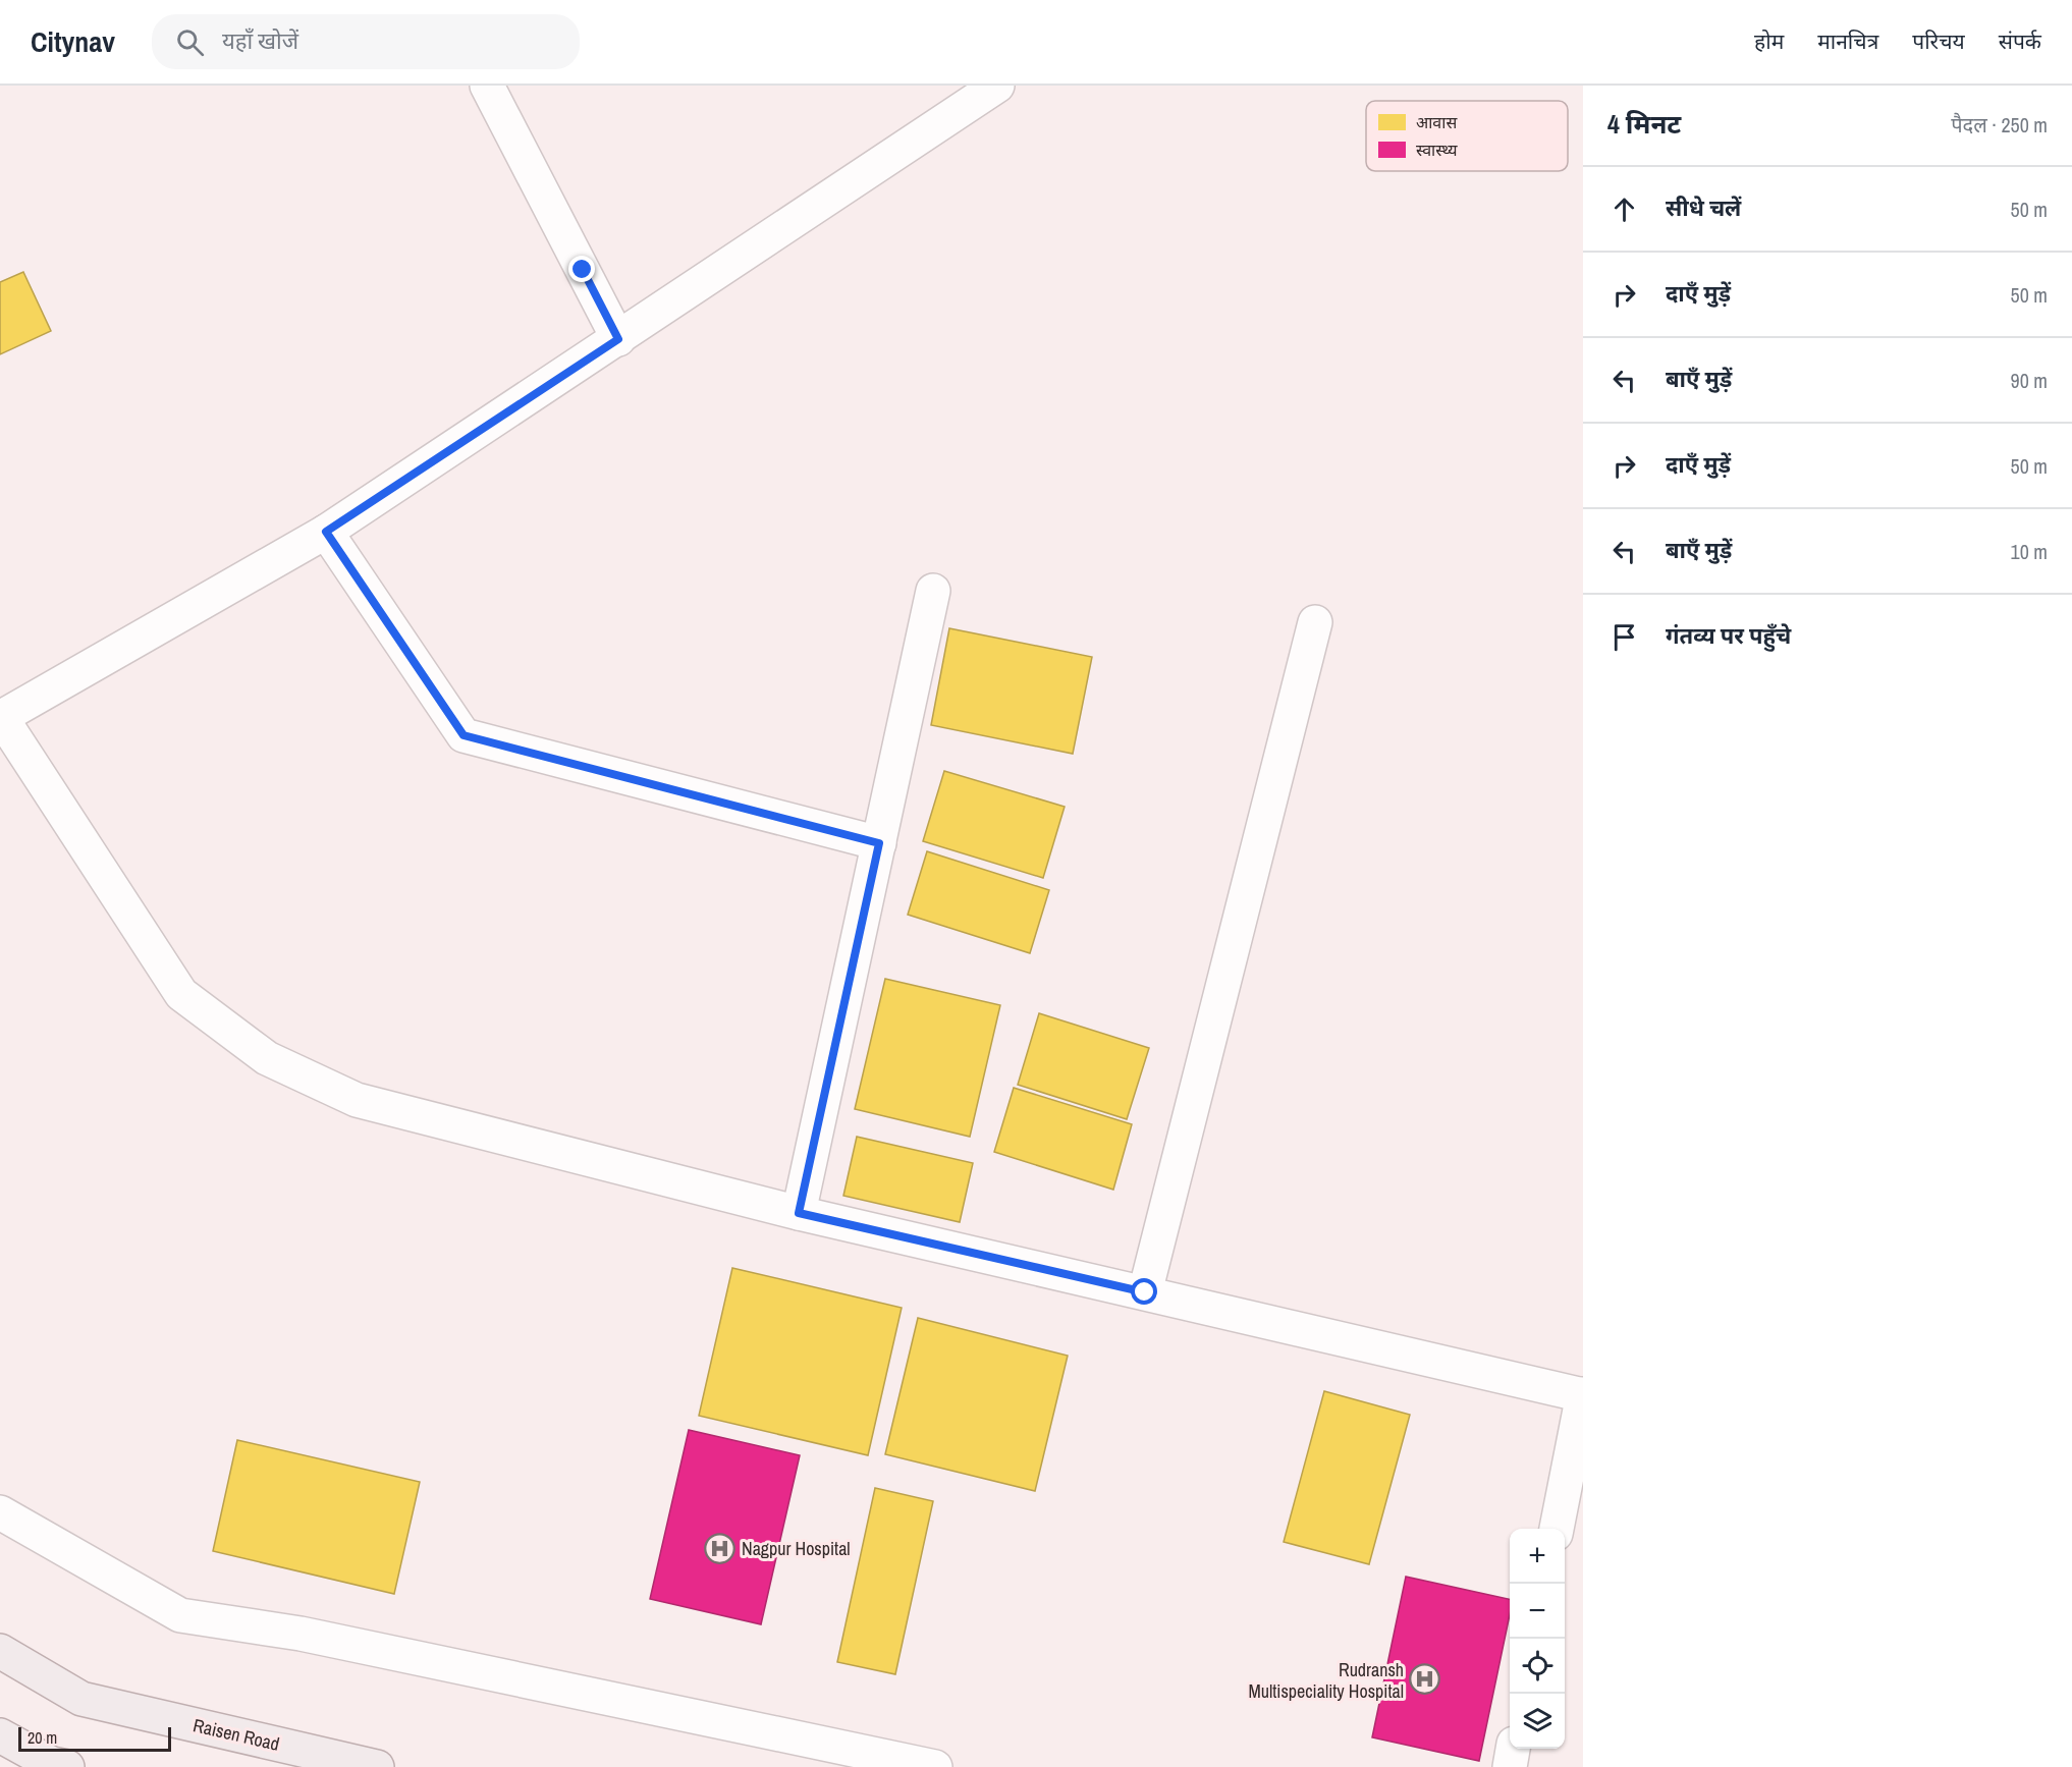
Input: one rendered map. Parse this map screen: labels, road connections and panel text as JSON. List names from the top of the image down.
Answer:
{
  "streets": {
    "main road": ["Raisen Road"]
  },
  "places": {
    "hospital": ["Nagpur Hospital", "Rudransh Multispeciality Hospital"]
  },
  "legend": ["आवास", "स्वास्थ्य"],
  "scale_bar": "20 m",
  "page": {
    "header": "Citynav",
    "search": "यहाँ खोजें",
    "nav": [
      "होम",
      "मानचित्र",
      "परिचय",
      "संपर्क"
    ],
    "heading": ["4 मिनट", "पैदल · 250 m"],
    "list": [
      ["सीधे चलें", "50 m"],
      ["दाएँ मुड़ें", "50 m"],
      ["बाएँ मुड़ें", "90 m"],
      ["दाएँ मुड़ें", "50 m"],
      ["बाएँ मुड़ें", "10 m"],
      "गंतव्य पर पहुँचे"
    ],
    "map_buttons": ["+", "−"],
    "scale": "20 m"
  }
}
